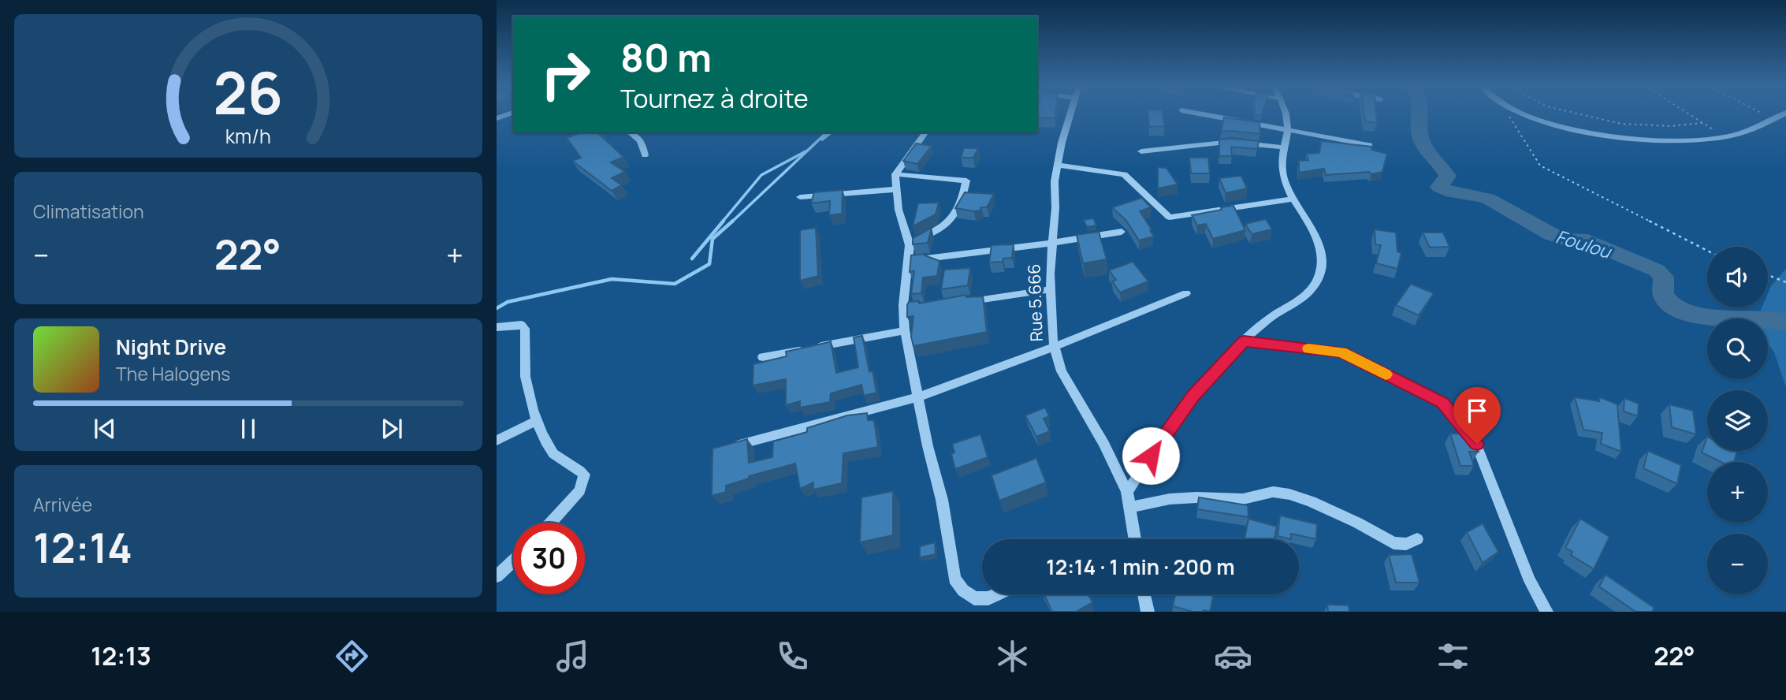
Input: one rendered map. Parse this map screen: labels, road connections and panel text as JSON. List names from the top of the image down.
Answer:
{
  "streets": {
    "street": ["Rue 5.666"]
  },
  "water": ["Foulou"],
  "page": {
    "turn": ["80 m", "Tournez à droite"],
    "tile": [
      "Climatisation",
      ["Arrivée", "12:14"]
    ],
    "heat": ["−", "22°", "+"],
    "map_buttons": ["+", "−"],
    "song": ["Night Drive", "The Halogens"],
    "limit": "30",
    "trip": "12:14 · 1 min · 200 m",
    "tabs": ["12:13", "22°"],
    "gauge": ["26", "km/h"]
  }
}
